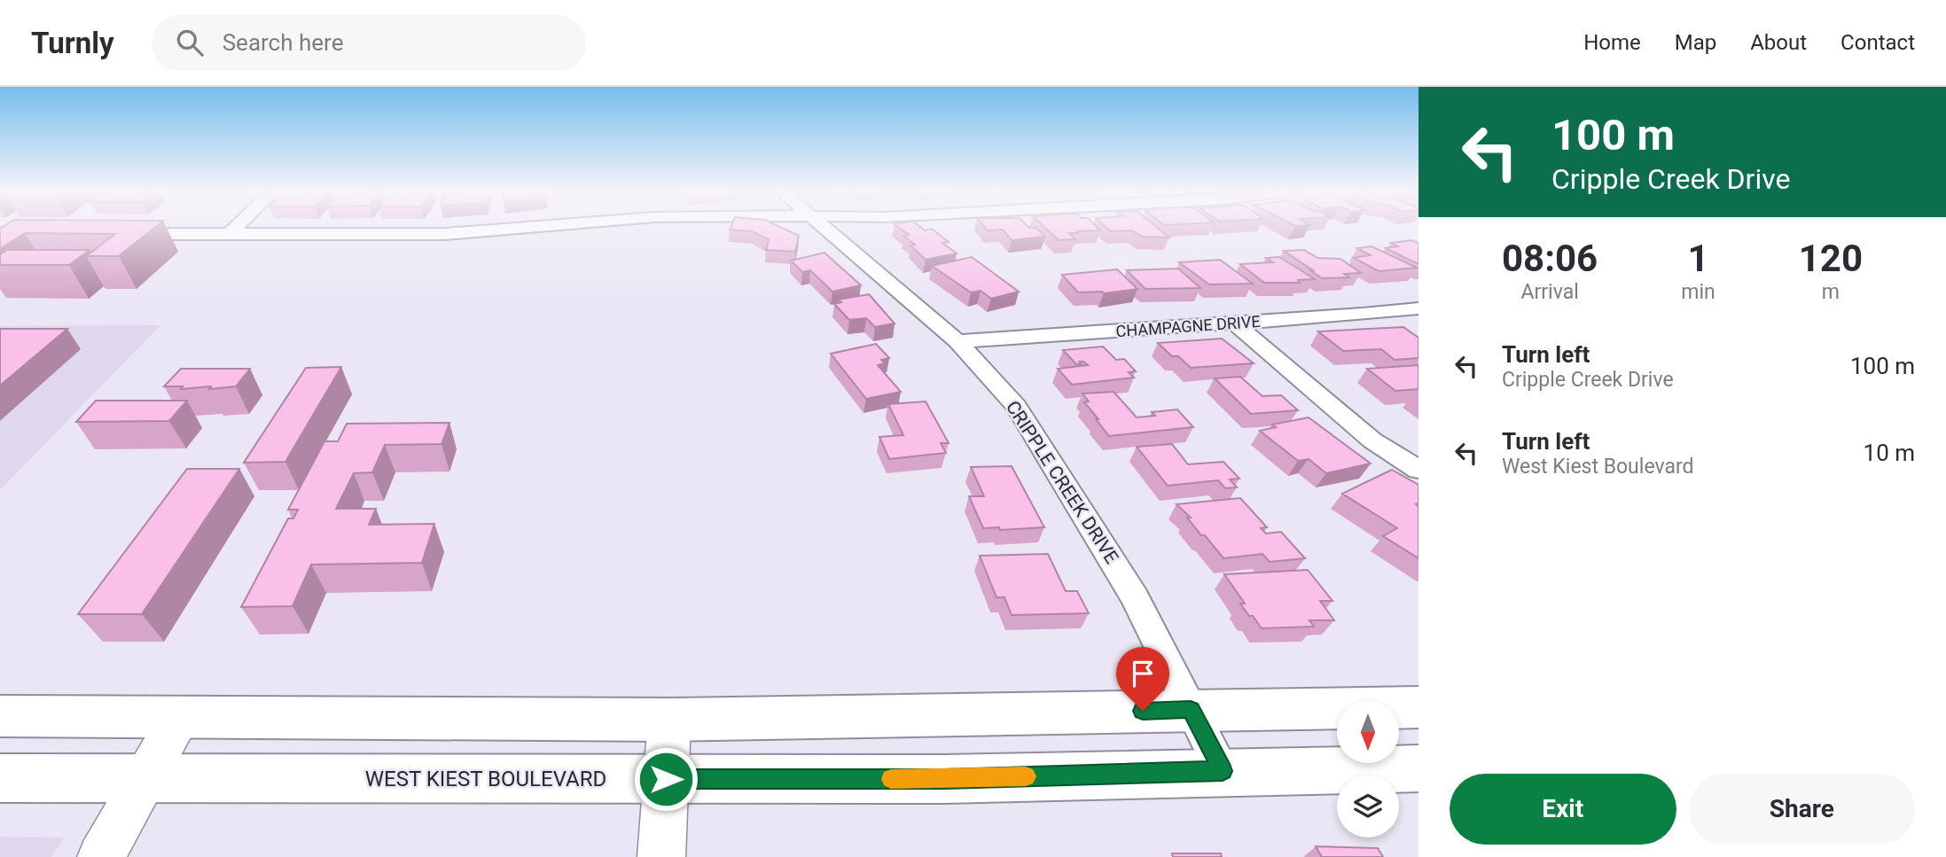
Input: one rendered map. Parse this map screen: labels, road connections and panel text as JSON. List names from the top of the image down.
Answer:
{
  "streets": {
    "main road": ["WEST KIEST BOULEVARD"],
    "street": ["CHAMPAGNE DRIVE", "CRIPPLE CREEK DRIVE"]
  },
  "crossings": [
    ["CHAMPAGNE DRIVE", "CRIPPLE CREEK DRIVE"],
    ["CRIPPLE CREEK DRIVE", "WEST KIEST BOULEVARD"]
  ],
  "north": "bottom",
  "page": {
    "header": "Turnly",
    "search": "Search here",
    "nav": [
      "Home",
      "Map",
      "About",
      "Contact"
    ],
    "turn": ["100 m", "Cripple Creek Drive"],
    "eta": [
      "08:06",
      "Arrival",
      "1",
      "min",
      "120",
      "m"
    ],
    "list": [
      {
        "name": "Turn left",
        "note": "Cripple Creek Drive",
        "value": "100 m"
      },
      {
        "name": "Turn left",
        "note": "West Kiest Boulevard",
        "value": "10 m"
      }
    ],
    "buttons": ["Exit", "Share"]
  }
}
